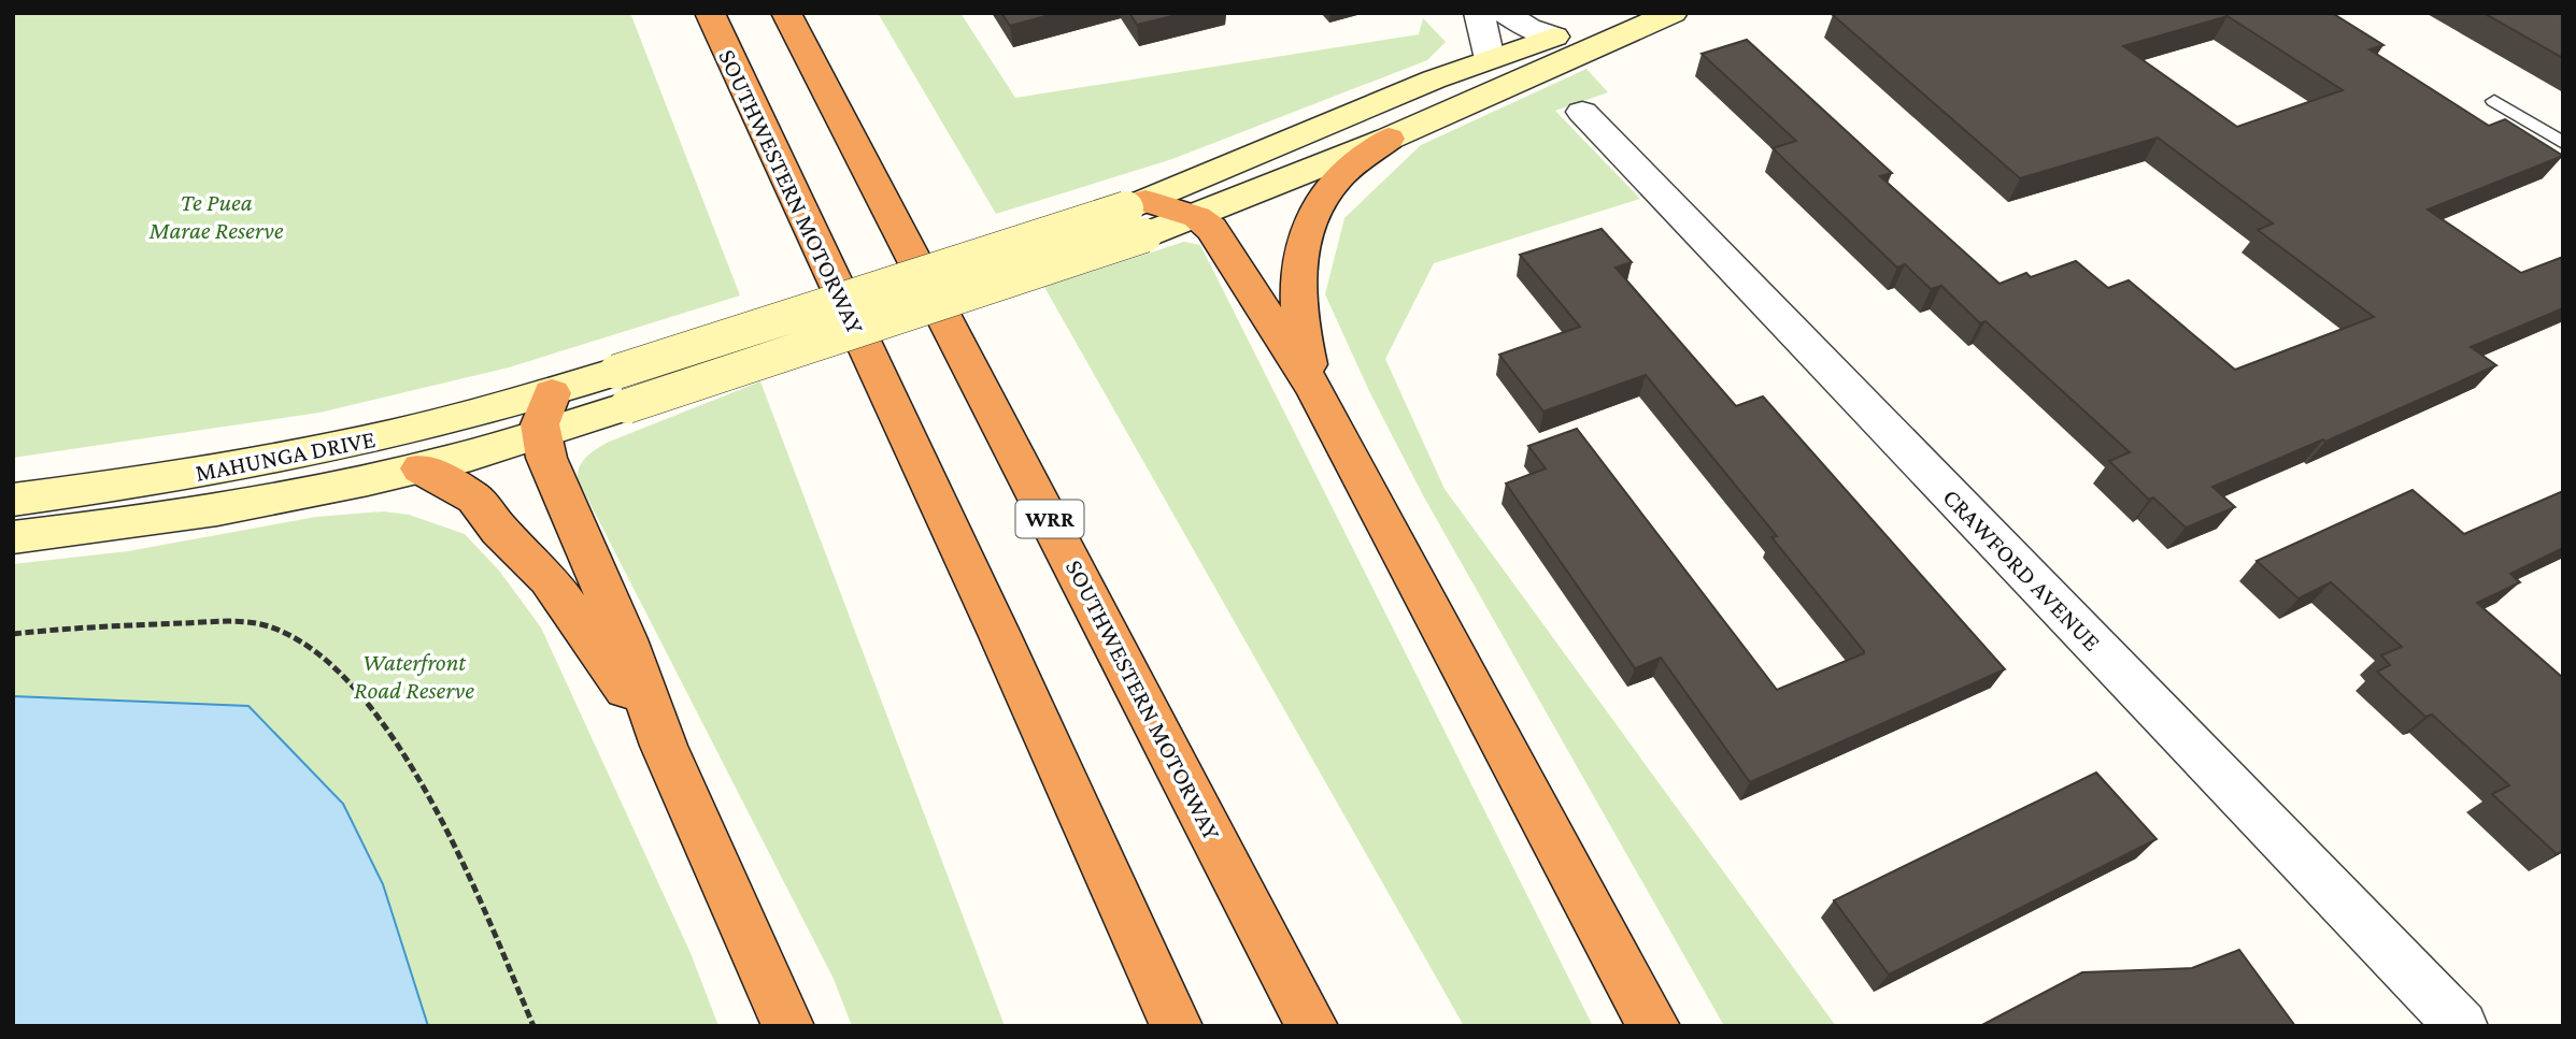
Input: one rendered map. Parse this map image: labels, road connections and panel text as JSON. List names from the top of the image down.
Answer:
{
  "streets": {
    "highway": ["SOUTHWESTERN MOTORWAY", "WRR"],
    "main road": ["MAHUNGA DRIVE"],
    "street": ["CRAWFORD AVENUE"]
  },
  "parks": ["Te Puea Marae Reserve", "Waterfront Road Reserve"]
}
